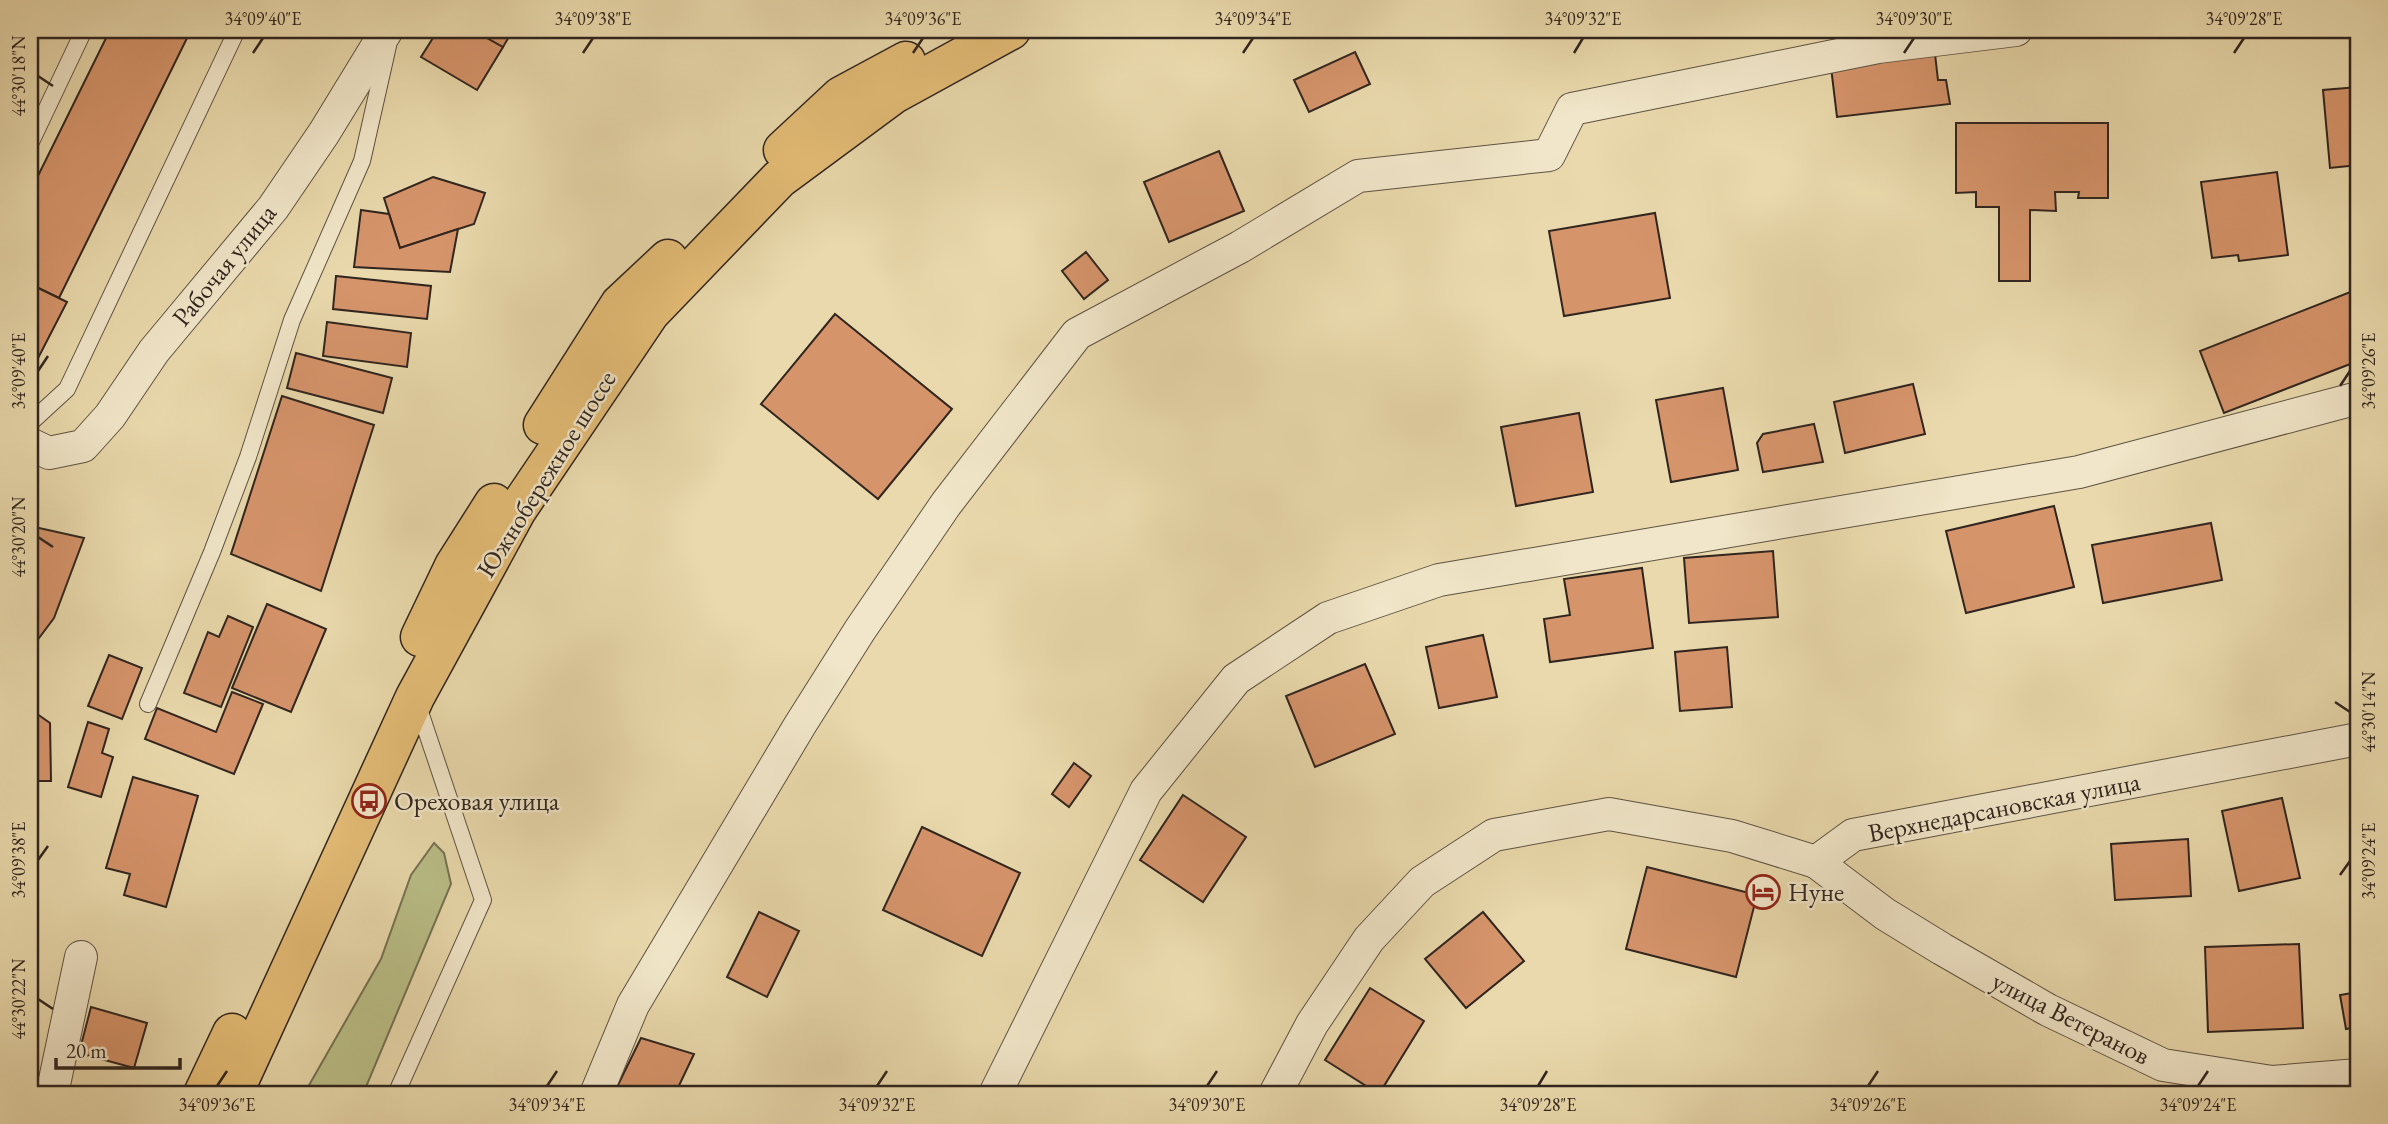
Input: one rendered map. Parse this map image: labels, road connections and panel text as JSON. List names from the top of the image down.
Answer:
{
  "streets": {
    "highway": ["Южнобережное шоссе"],
    "street": ["Рабочая улица", "Верхнедарсановская улица", "улица Ветеранов"]
  },
  "crossings": [
    ["Верхнедарсановская улица", "улица Ветеранов"]
  ],
  "places": {
    "bus stop": ["Ореховая улица"],
    "hotel": ["Нуне"]
  },
  "scale_bar": "20 m",
  "coordinates": [
    "34°09'40\"E",
    "34°09'38\"E",
    "34°09'36\"E",
    "34°09'34\"E",
    "34°09'32\"E",
    "34°09'30\"E",
    "34°09'28\"E",
    "44°30'18\"N",
    "34°09'26\"E",
    "44°30'20\"N",
    "44°30'14\"N",
    "34°09'24\"E",
    "44°30'22\"N"
  ]
}
